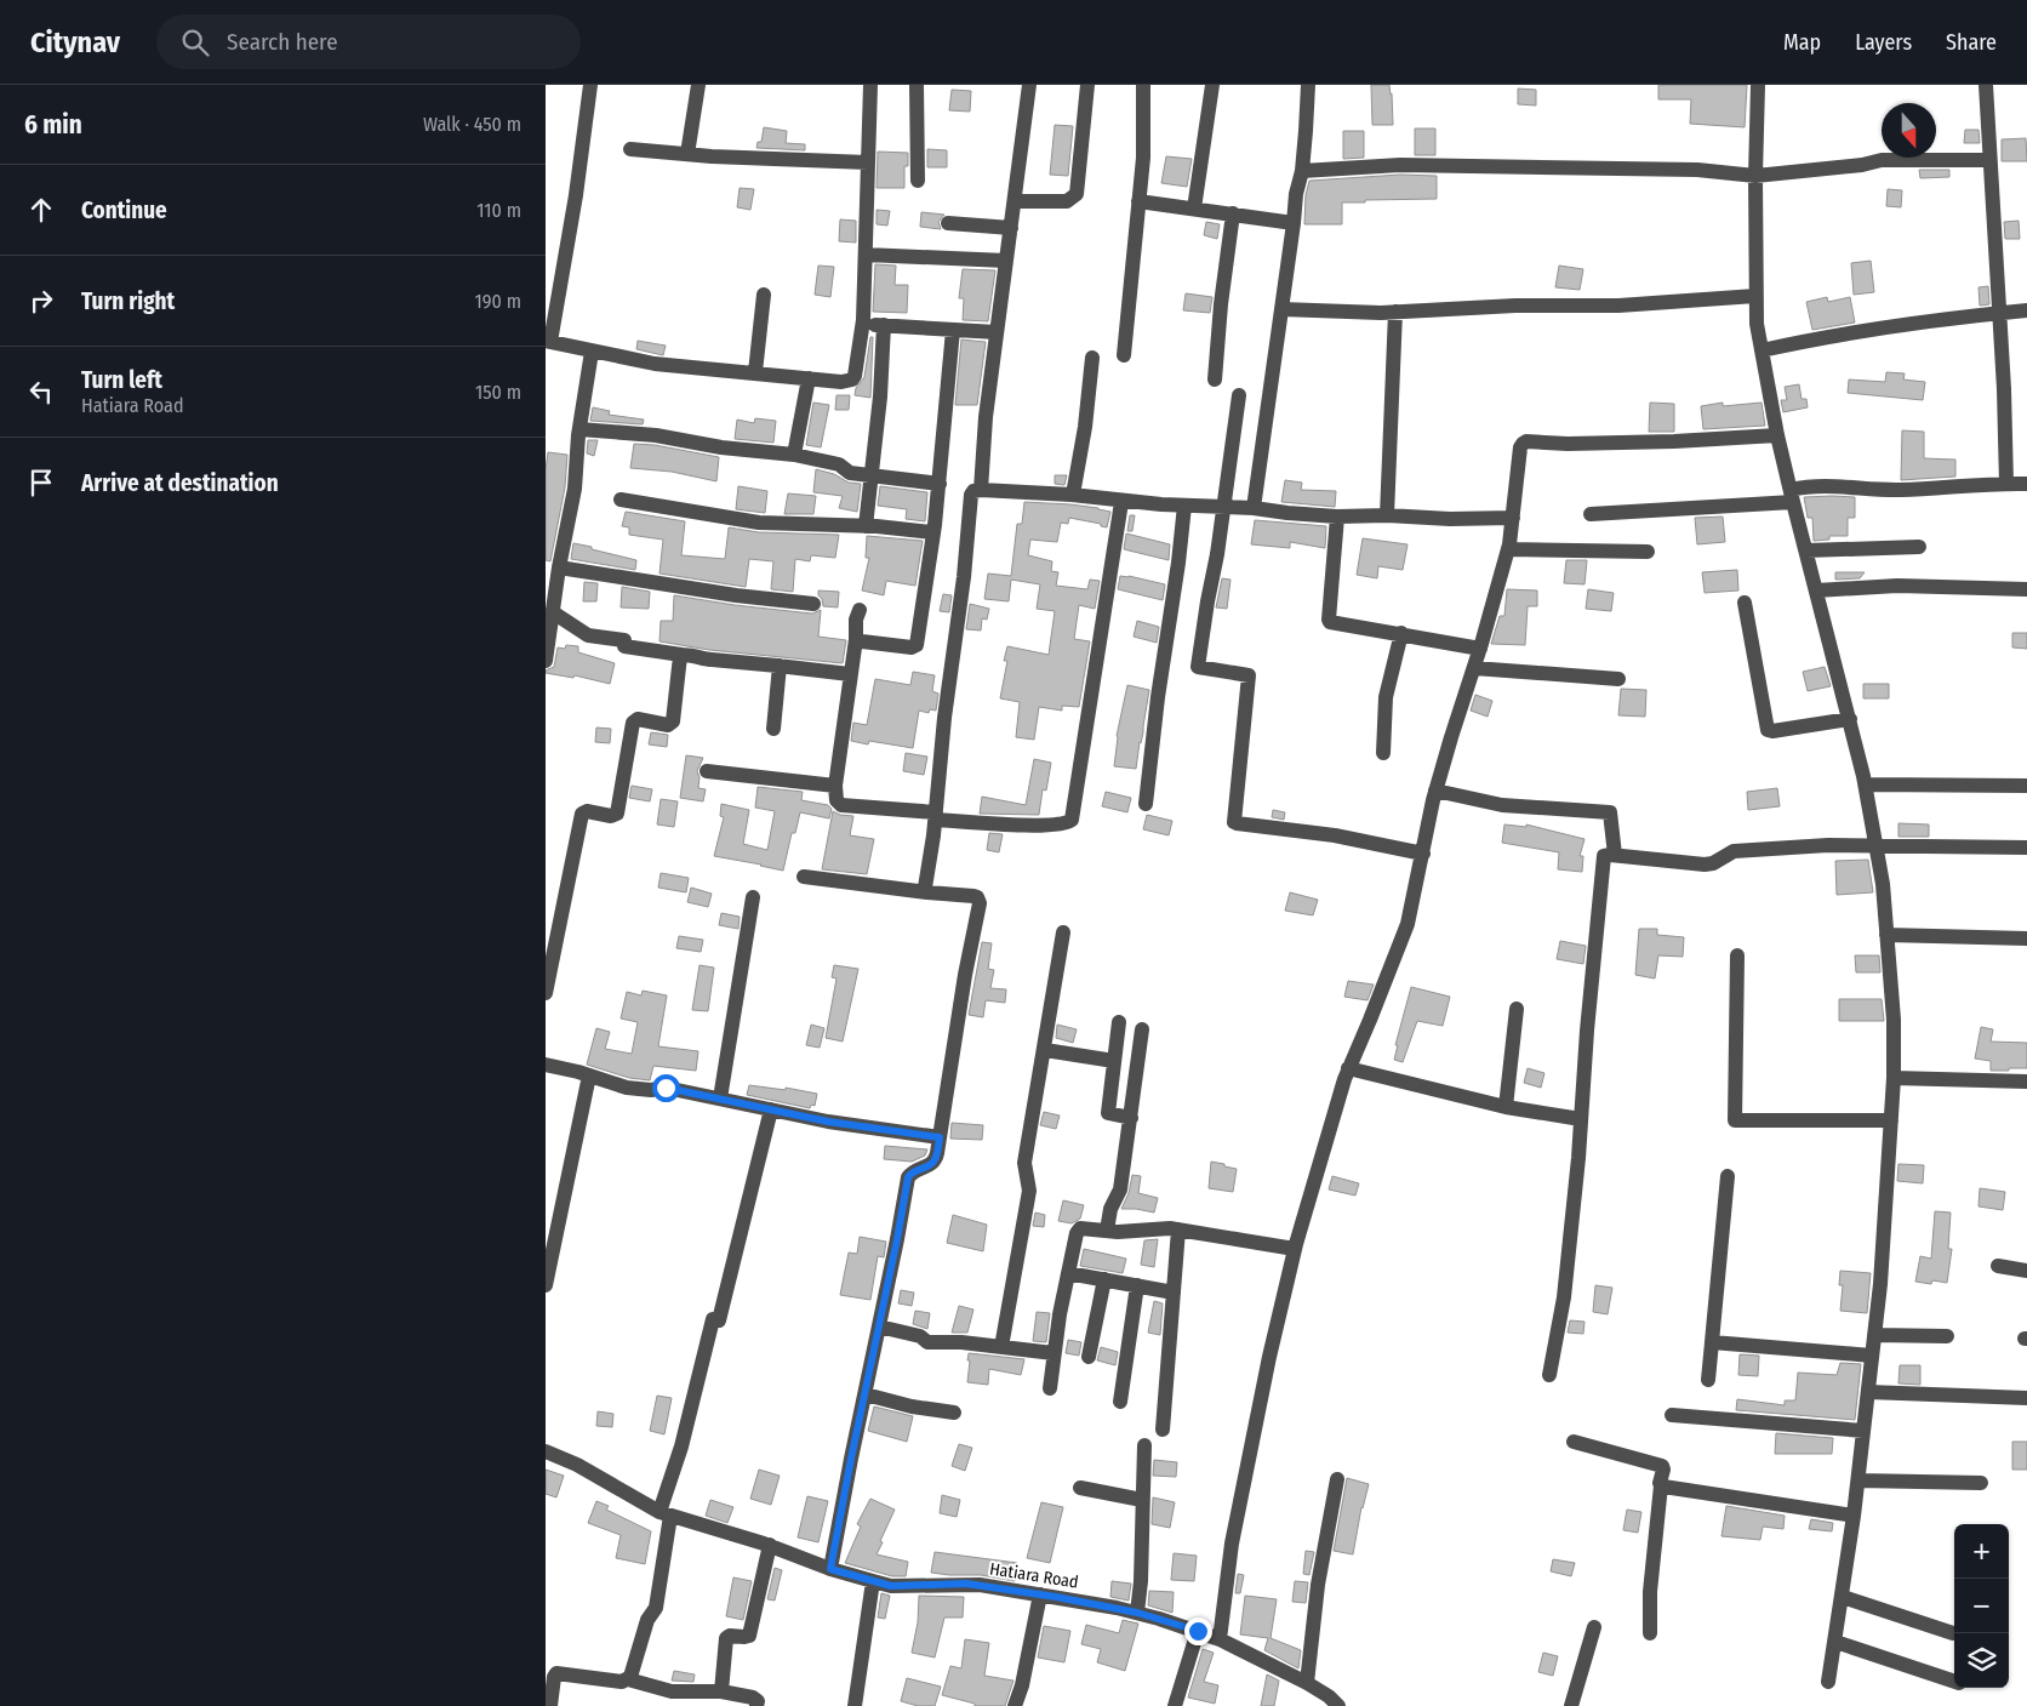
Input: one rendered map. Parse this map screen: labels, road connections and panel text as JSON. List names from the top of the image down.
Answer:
{
  "streets": {
    "street": ["Hatiara Road"]
  },
  "north": "bottom",
  "page": {
    "header": "Citynav",
    "search": "Search here",
    "nav": ["Map", "Layers", "Share"],
    "heading": ["6 min", "Walk · 450 m"],
    "list": [
      ["Continue", "110 m"],
      ["Turn right", "190 m"],
      ["Turn left", "Hatiara Road", "150 m"],
      "Arrive at destination"
    ],
    "map_buttons": ["+", "−"]
  }
}
